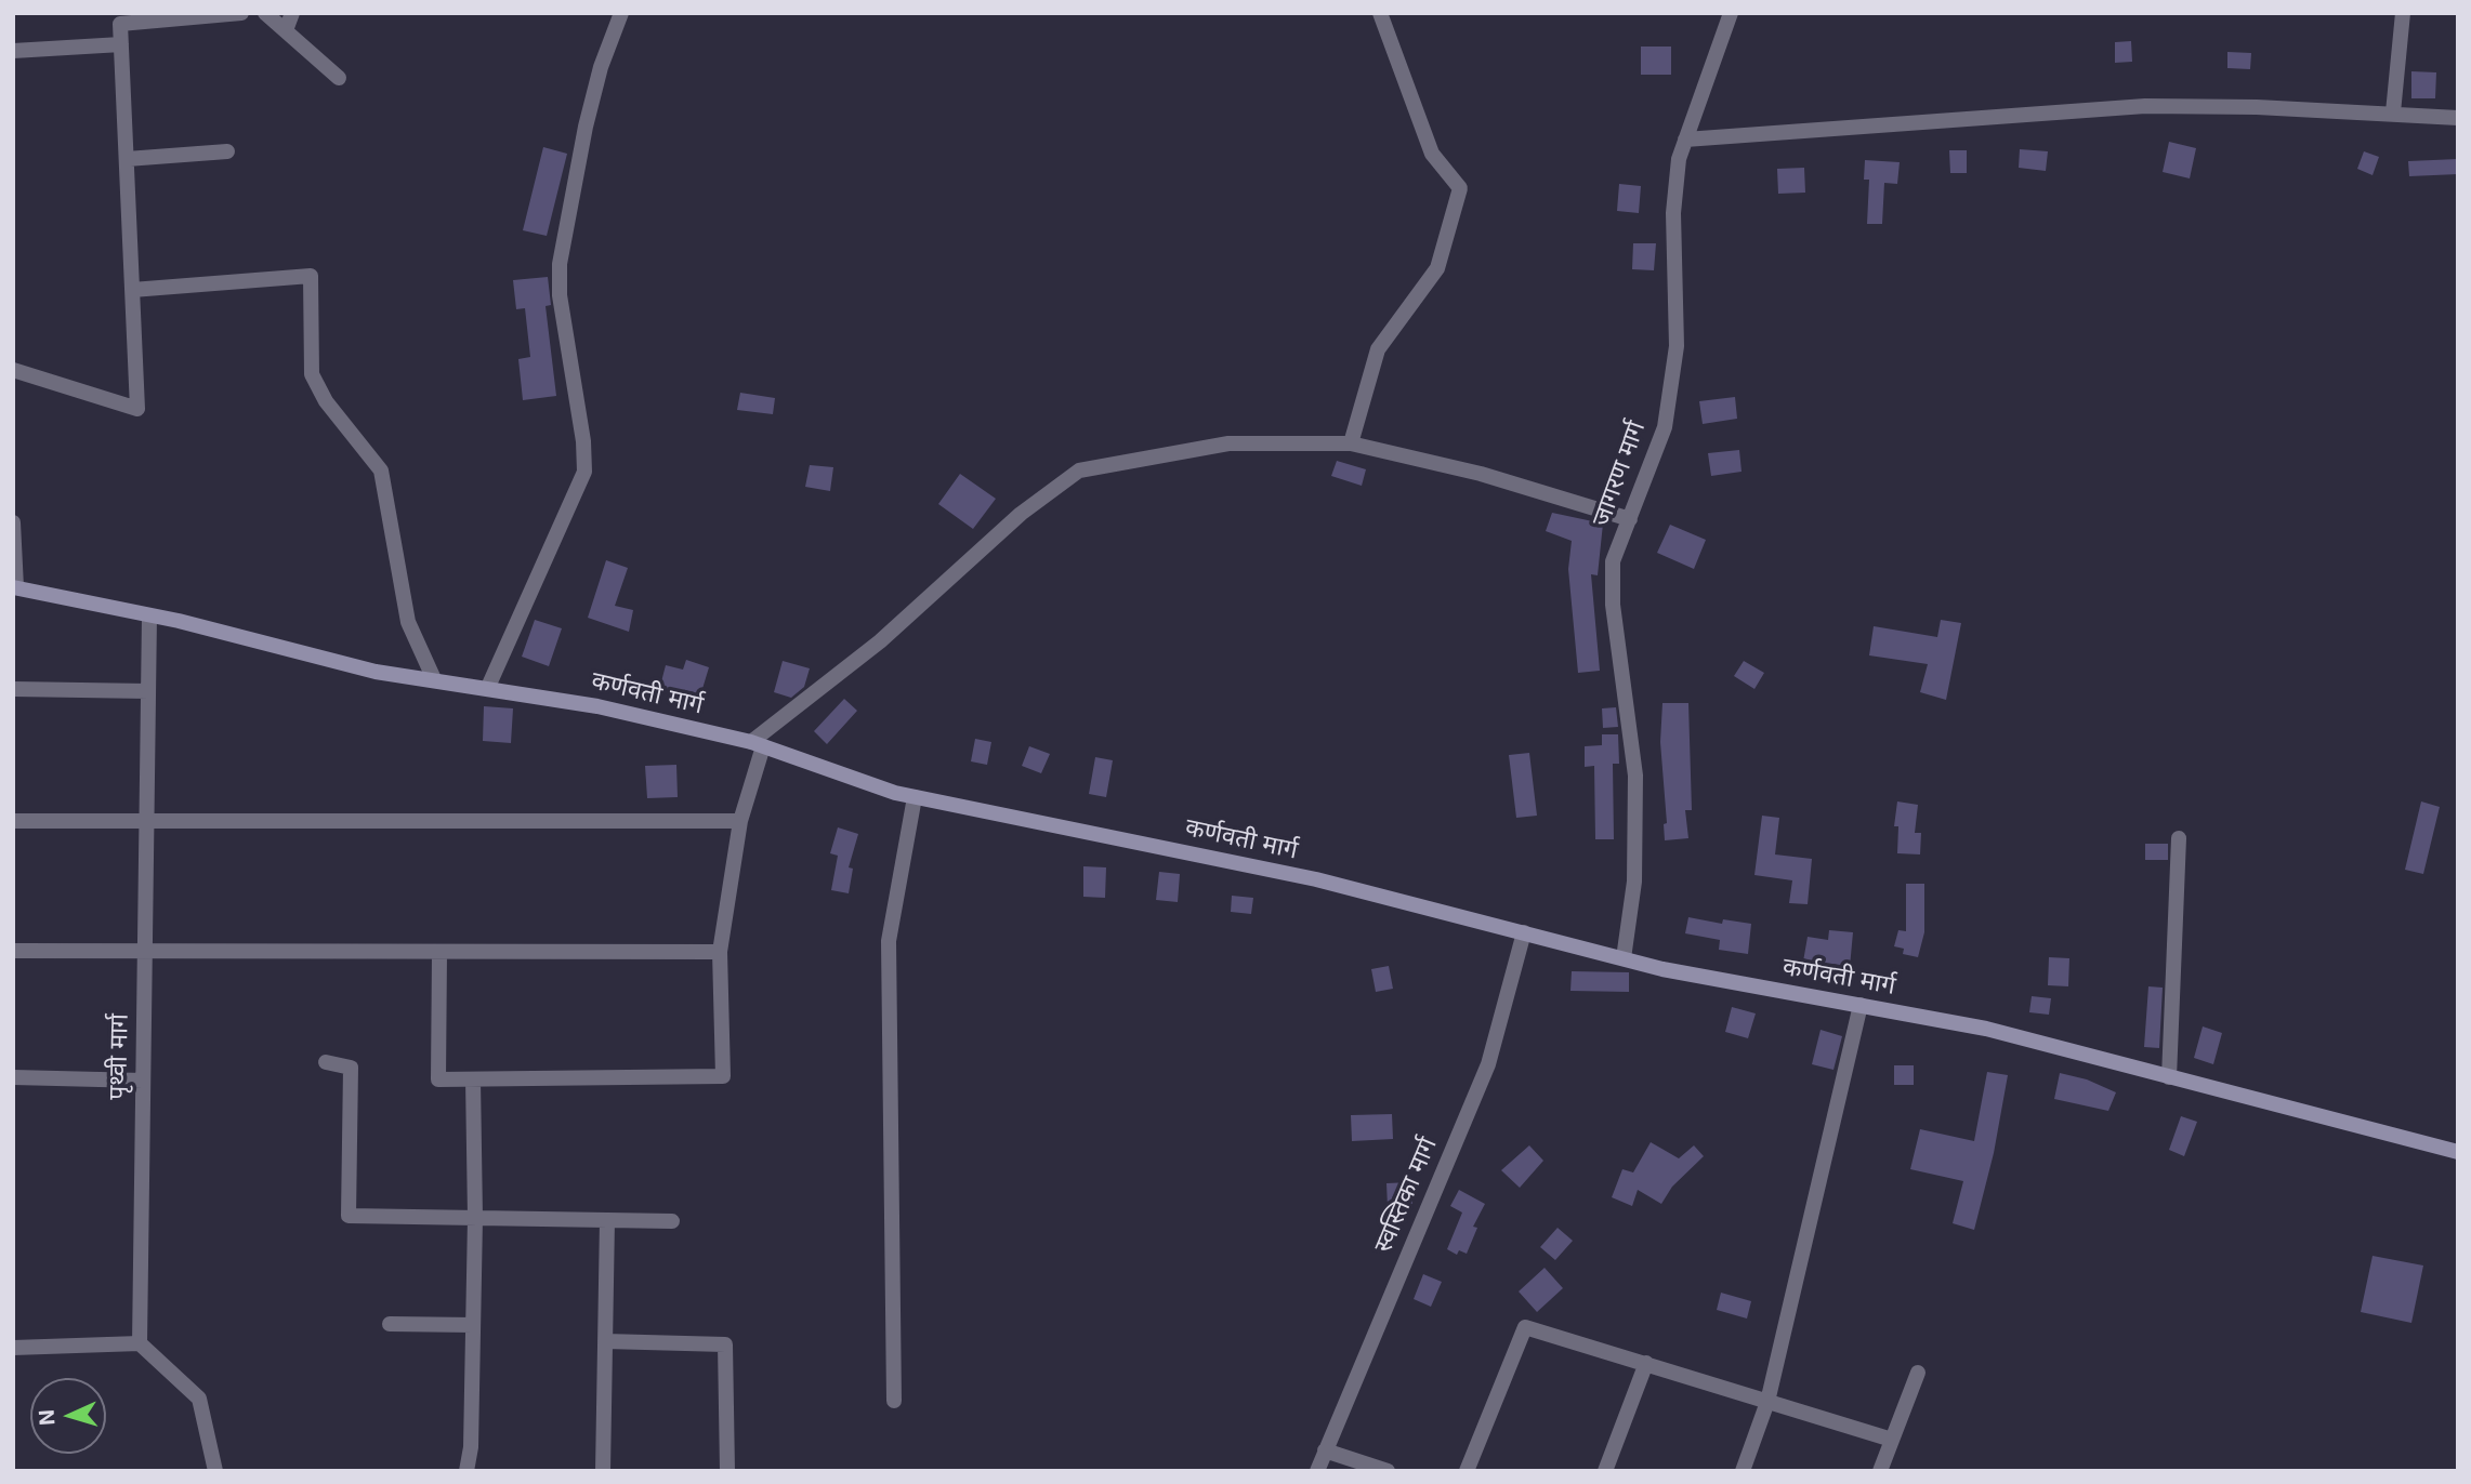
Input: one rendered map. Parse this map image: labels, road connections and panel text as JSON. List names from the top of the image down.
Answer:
{
  "streets": {
    "main road": ["कर्णवती मार्ग"],
    "street": ["जागरण मार्ग", "पृथ्वी मार्ग", "स्वस्तिका मार्ग"]
  },
  "crossings": [
    ["जागरण मार्ग", "कर्णवती मार्ग"],
    ["कर्णवती मार्ग", "पृथ्वी मार्ग"],
    ["कर्णवती मार्ग", "स्वस्तिका मार्ग"]
  ],
  "north": "left"
}
